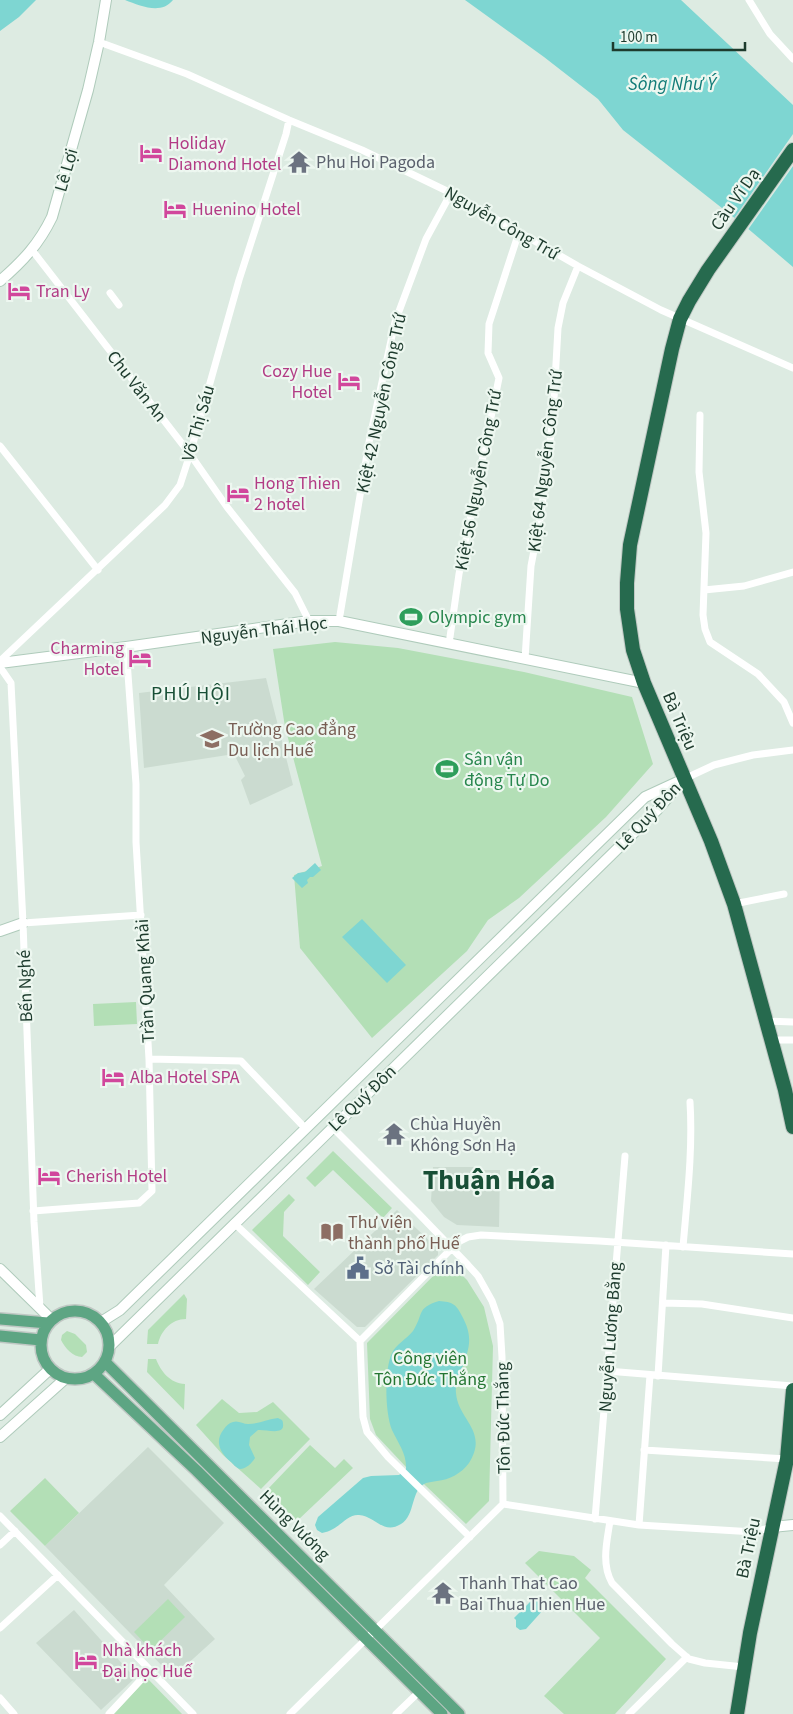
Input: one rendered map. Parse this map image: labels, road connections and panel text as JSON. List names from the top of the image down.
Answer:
{
  "streets": {
    "highway": ["Cầu Vĩ Dạ", "Bà Triệu"],
    "main road": ["Hùng Vương"],
    "street": [
      "Lê Lợi",
      "Nguyễn Công Trứ",
      "Chu Văn An",
      "Kiệt 42 Nguyễn Công Trứ",
      "Võ Thị Sáu",
      "Kiệt 64 Nguyễn Công Trứ",
      "Kiệt 56 Nguyễn Công Trứ",
      "Nguyễn Thái Học",
      "Lê Quý Đôn",
      "Trần Quang Khải",
      "Bến Nghé",
      "Nguyễn Lương Bằng",
      "Tôn Đức Thắng"
    ]
  },
  "crossings": [
    ["Lê Lợi", "Nguyễn Công Trứ"],
    ["Lê Lợi", "Chu Văn An"],
    ["Cầu Vĩ Dạ", "Nguyễn Công Trứ"],
    ["Cầu Vĩ Dạ", "Bà Triệu"],
    ["Nguyễn Công Trứ", "Kiệt 42 Nguyễn Công Trứ"],
    ["Nguyễn Công Trứ", "Võ Thị Sáu"],
    ["Nguyễn Công Trứ", "Kiệt 64 Nguyễn Công Trứ"],
    ["Nguyễn Công Trứ", "Kiệt 56 Nguyễn Công Trứ"],
    ["Nguyễn Công Trứ", "Bà Triệu"],
    ["Chu Văn An", "Võ Thị Sáu"],
    ["Chu Văn An", "Nguyễn Thái Học"],
    ["Kiệt 42 Nguyễn Công Trứ", "Nguyễn Thái Học"],
    ["Võ Thị Sáu", "Nguyễn Thái Học"],
    ["Kiệt 64 Nguyễn Công Trứ", "Nguyễn Thái Học"],
    ["Kiệt 56 Nguyễn Công Trứ", "Nguyễn Thái Học"],
    ["Nguyễn Thái Học", "Bà Triệu"],
    ["Nguyễn Thái Học", "Trần Quang Khải"],
    ["Bà Triệu", "Lê Quý Đôn"],
    ["Lê Quý Đôn", "Tôn Đức Thắng"],
    ["Lê Quý Đôn", "Hùng Vương"],
    ["Trần Quang Khải", "Bến Nghé"]
  ],
  "districts": ["PHÚ HỘI", "Thuận Hóa"],
  "water": ["Sông Như Ý"],
  "parks": ["Công viên Tôn Đức Thắng"],
  "places": {
    "hotel": [
      "Holiday Diamond Hotel",
      "Huenino Hotel",
      "Tran Ly",
      "Cozy Hue Hotel",
      "Hong Thien 2 hotel",
      "Charming Hotel",
      "Alba Hotel SPA",
      "Cherish Hotel",
      "Nhà khách Đại học Huế"
    ],
    "temple": ["Phu Hoi Pagoda", "Chùa Huyền Không Sơn Hạ", "Thanh That Cao Bai Thua Thien Hue"],
    "sports": ["Olympic gym", "Sân vận động Tự Do"],
    "school or university": ["Trường Cao đẳng Du lịch Huế"],
    "library": ["Thư viện thành phố Huế"],
    "public building": ["Sở Tài chính"]
  },
  "scale_bar": "100 m"
}
